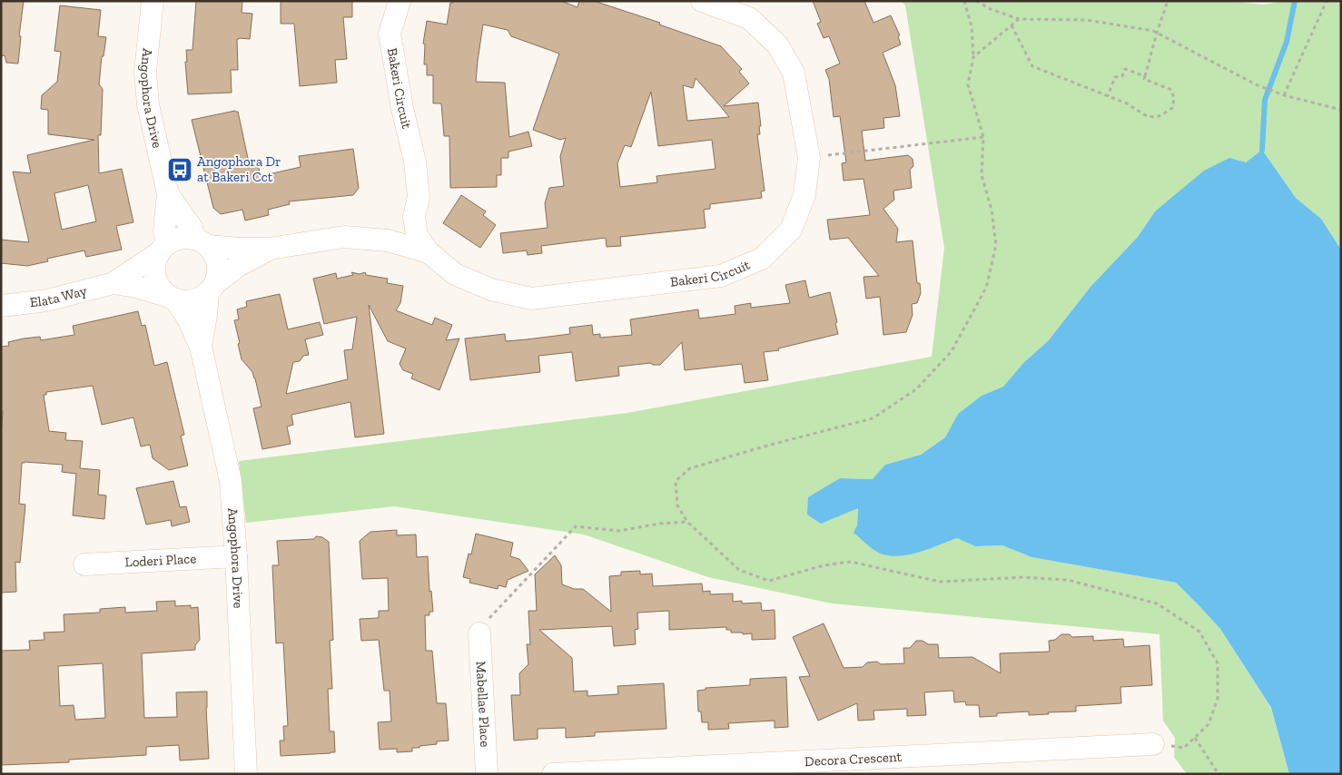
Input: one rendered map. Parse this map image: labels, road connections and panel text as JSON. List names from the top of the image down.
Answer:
{
  "streets": {
    "street": [
      "Bakeri Circuit",
      "Angophora Drive",
      "Elata Way",
      "Loderi Place",
      "Mabellae Place",
      "Decora Crescent"
    ]
  },
  "crossings": [
    ["Bakeri Circuit", "Angophora Drive"],
    ["Bakeri Circuit", "Elata Way"],
    ["Angophora Drive", "Elata Way"],
    ["Angophora Drive", "Loderi Place"]
  ],
  "places": {
    "bus stop": ["Angophora Dr at Bakeri Cct"]
  }
}
